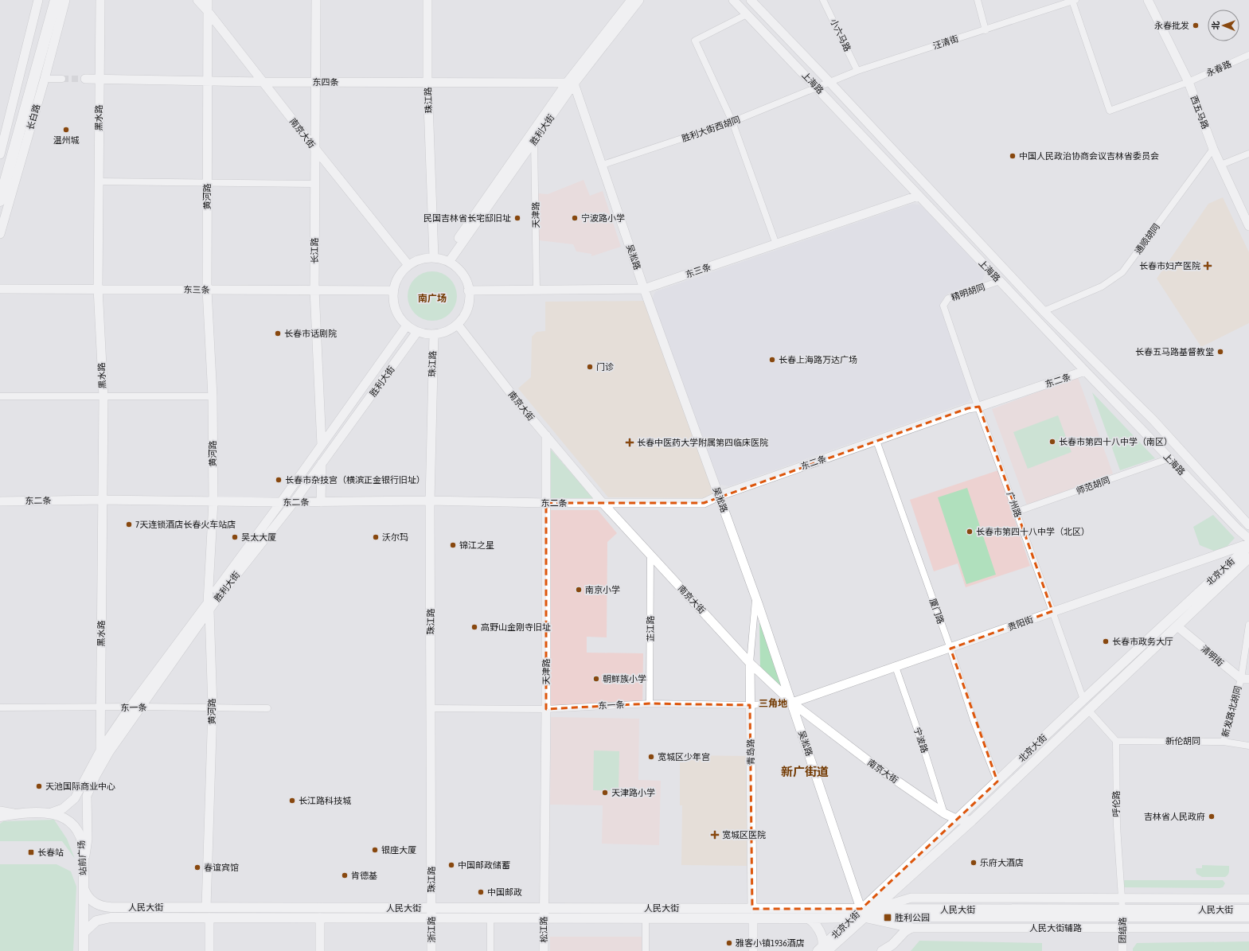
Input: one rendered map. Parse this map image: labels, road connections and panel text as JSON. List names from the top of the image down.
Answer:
{
  "streets": {
    "main road": ["北京大街", "站前广场", "人民大街"],
    "street": [
      "小六马路",
      "汪清街",
      "永春路",
      "东四条",
      "上海路",
      "珠江路",
      "西五马路",
      "长白路",
      "黑水路",
      "胜利大街西胡同",
      "胜利大街",
      "南京大街",
      "黄河路",
      "天津路",
      "通顺胡同",
      "长江路",
      "吴淞路",
      "东三条",
      "精明胡同",
      "东二条",
      "师范胡同",
      "广州路",
      "厦门路",
      "贵阳街",
      "芷江路",
      "清明街",
      "东一条",
      "新发路北胡同",
      "宁波路",
      "新伦胡同",
      "青岛路",
      "呼伦路",
      "人民大街辅路",
      "浙江路",
      "松江路",
      "团结路"
    ]
  },
  "crossings": [
    ["小六马路", "汪清街"],
    ["汪清街", "永春路"],
    ["汪清街", "上海路"],
    ["汪清街", "胜利大街西胡同"],
    ["永春路", "西五马路"],
    ["东四条", "珠江路"],
    ["东四条", "黑水路"],
    ["东四条", "胜利大街"],
    ["东四条", "南京大街"],
    ["东四条", "黄河路"],
    ["东四条", "长江路"],
    ["东四条", "吴淞路"],
    ["上海路", "胜利大街西胡同"],
    ["上海路", "通顺胡同"],
    ["上海路", "东三条"],
    ["上海路", "精明胡同"],
    ["上海路", "东二条"],
    ["上海路", "师范胡同"],
    ["珠江路", "胜利大街"],
    ["珠江路", "南京大街"],
    ["珠江路", "东三条"],
    ["珠江路", "东二条"],
    ["珠江路", "东一条"],
    ["珠江路", "人民大街"],
    ["珠江路", "浙江路"],
    ["西五马路", "通顺胡同"],
    ["黑水路", "胜利大街"],
    ["黑水路", "东三条"],
    ["黑水路", "东二条"],
    ["黑水路", "东一条"],
    ["胜利大街西胡同", "吴淞路"],
    ["胜利大街", "南京大街"],
    ["胜利大街", "黄河路"],
    ["胜利大街", "天津路"],
    ["胜利大街", "长江路"],
    ["胜利大街", "吴淞路"],
    ["胜利大街", "东三条"],
    ["胜利大街", "东二条"],
    ["胜利大街", "东一条"],
    ["胜利大街", "站前广场"],
    ["南京大街", "黄河路"],
    ["南京大街", "天津路"],
    ["南京大街", "长江路"],
    ["南京大街", "吴淞路"],
    ["南京大街", "东三条"],
    ["南京大街", "东二条"],
    ["南京大街", "北京大街"],
    ["南京大街", "贵阳街"],
    ["南京大街", "芷江路"],
    ["南京大街", "东一条"],
    ["南京大街", "宁波路"],
    ["南京大街", "青岛路"],
    ["黄河路", "东三条"],
    ["黄河路", "东二条"],
    ["黄河路", "东一条"],
    ["黄河路", "人民大街"],
    ["天津路", "东三条"],
    ["天津路", "东二条"],
    ["天津路", "东一条"],
    ["天津路", "人民大街"],
    ["天津路", "松江路"],
    ["长江路", "东三条"],
    ["长江路", "东二条"],
    ["吴淞路", "东三条"],
    ["吴淞路", "东二条"],
    ["吴淞路", "北京大街"],
    ["吴淞路", "贵阳街"],
    ["吴淞路", "东一条"],
    ["吴淞路", "青岛路"],
    ["吴淞路", "人民大街"],
    ["吴淞路", "人民大街辅路"],
    ["精明胡同", "广州路"],
    ["东二条", "广州路"],
    ["东二条", "厦门路"],
    ["师范胡同", "广州路"],
    ["广州路", "北京大街"],
    ["广州路", "贵阳街"],
    ["北京大街", "厦门路"],
    ["北京大街", "贵阳街"],
    ["北京大街", "清明街"],
    ["北京大街", "人民大街"],
    ["北京大街", "人民大街辅路"],
    ["厦门路", "贵阳街"],
    ["贵阳街", "东一条"],
    ["贵阳街", "宁波路"],
    ["芷江路", "东一条"],
    ["清明街", "新发路北胡同"],
    ["东一条", "青岛路"],
    ["新发路北胡同", "新伦胡同"],
    ["新伦胡同", "呼伦路"],
    ["青岛路", "人民大街"],
    ["呼伦路", "人民大街"],
    ["呼伦路", "团结路"],
    ["站前广场", "人民大街"],
    ["人民大街", "人民大街辅路"],
    ["人民大街", "浙江路"],
    ["人民大街", "松江路"],
    ["人民大街", "团结路"],
    ["人民大街辅路", "团结路"]
  ],
  "districts": ["南广场", "三角地", "新广街道"],
  "places": {
    "other": [
      "永春批发",
      "温州城",
      "中国人民政治协商会议吉林省委员会",
      "民国吉林省长宅邸旧址",
      "宁波路小学",
      "长春市话剧院",
      "长春五马路基督教堂",
      "长春上海路万达广场",
      "门诊",
      "长春市第四十八中学（南区）",
      "长春市杂技宫（横滨正金银行旧址）",
      "7天连锁酒店长春火车站店",
      "长春市第四十八中学（北区）",
      "吴太大厦",
      "沃尔玛",
      "锦江之星",
      "南京小学",
      "高野山金刚寺旧址",
      "长春市政务大厅",
      "朝鲜族小学",
      "宽城区少年宫",
      "天池国际商业中心",
      "天津路小学",
      "长江路科技城",
      "吉林省人民政府",
      "银座大厦",
      "乐府大酒店",
      "中国邮政储蓄",
      "春谊宾馆",
      "肯德基",
      "中国邮政",
      "雅客小镇1936酒店"
    ],
    "health": ["长春市妇产医院", "长春中医药大学附属第四临床医院", "宽城区医院"],
    "transit": ["长春站", "胜利公园"]
  },
  "north": "left"
}
